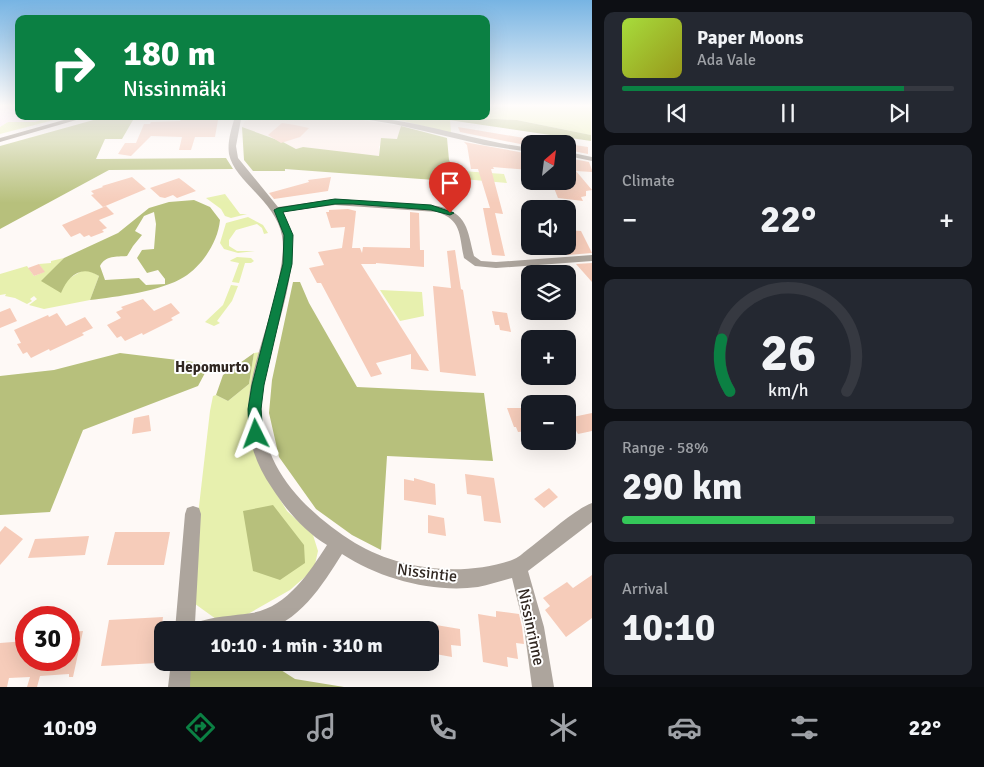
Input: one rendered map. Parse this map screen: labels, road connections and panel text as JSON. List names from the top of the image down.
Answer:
{
  "streets": {
    "street": ["Nissintie", "Nissinrinne"]
  },
  "crossings": [
    ["Nissintie", "Nissinrinne"]
  ],
  "districts": ["Hepomurto"],
  "north": "top right",
  "page": {
    "turn": ["180 m", "Nissinmäki"],
    "song": ["Paper Moons", "Ada Vale"],
    "map_buttons": ["+", "−"],
    "tile": [
      "Climate",
      ["Range · 58%", "290 km"],
      ["Arrival", "10:10"]
    ],
    "heat": ["−", "22°", "+"],
    "limit": "30",
    "trip": "10:10 · 1 min · 310 m",
    "tabs": ["10:09", "22°"],
    "gauge": ["26", "km/h"]
  }
}
